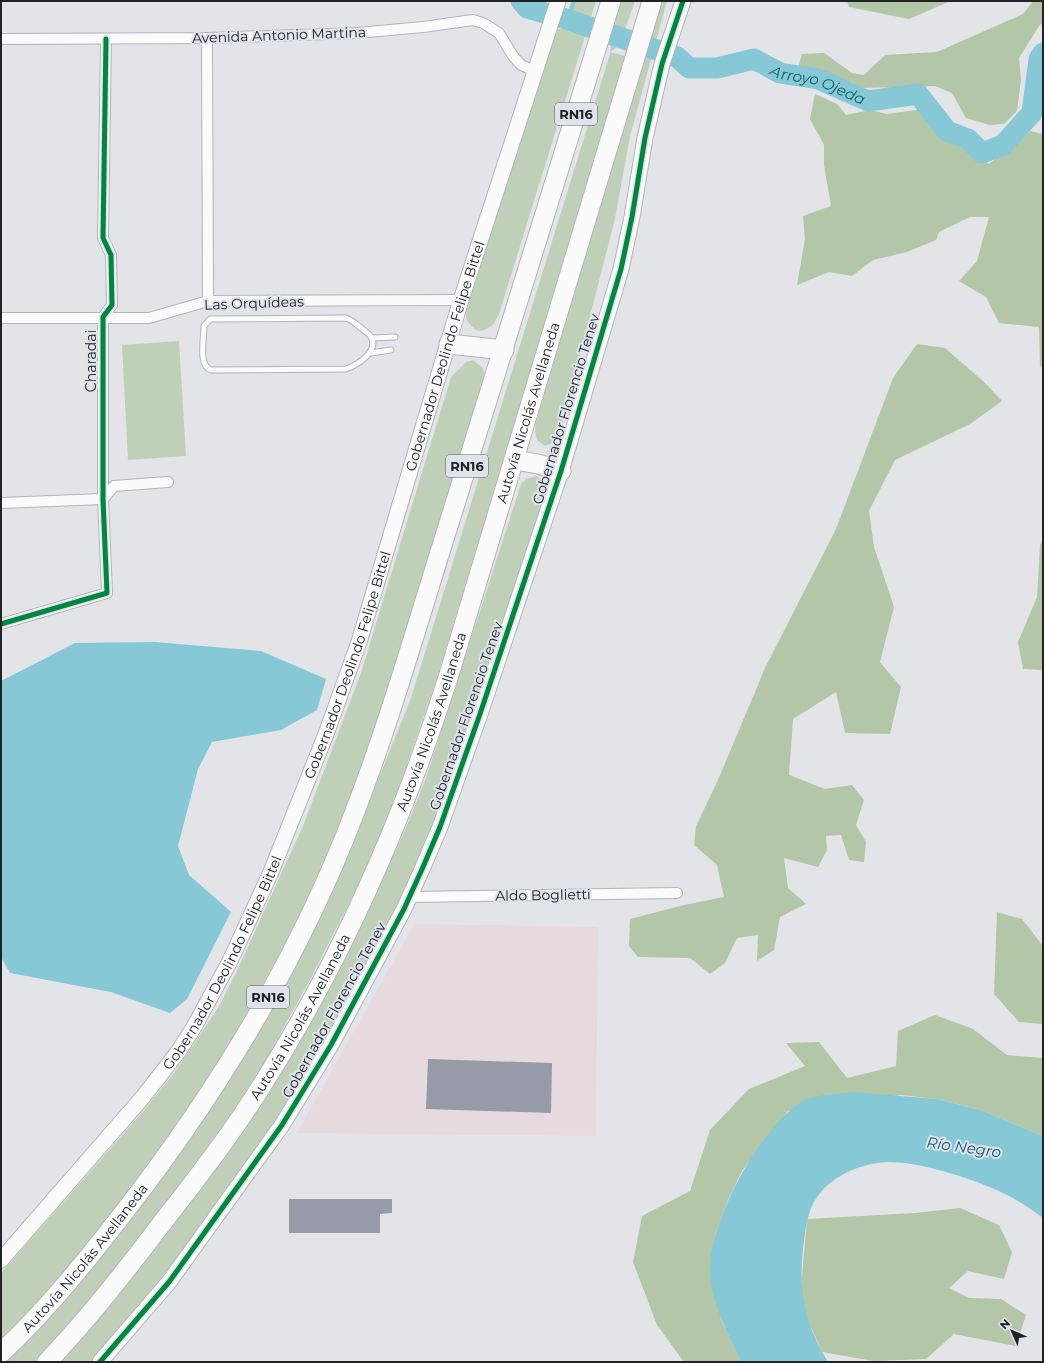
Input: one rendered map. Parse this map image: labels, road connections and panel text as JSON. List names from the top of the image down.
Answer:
{
  "streets": {
    "highway": ["RN16", "Autovía Nicolás Avellaneda"],
    "street": [
      "Avenida Antonio Martina",
      "Las Orquídeas",
      "Gobernador Deolindo Felipe Bittel",
      "Charadai",
      "Gobernador Florencio Tenev",
      "Aldo Boglietti"
    ]
  },
  "crossings": [
    ["Avenida Antonio Martina", "Gobernador Deolindo Felipe Bittel"],
    ["Avenida Antonio Martina", "Charadai"],
    ["Las Orquídeas", "Gobernador Deolindo Felipe Bittel"],
    ["Las Orquídeas", "Charadai"],
    ["Gobernador Florencio Tenev", "Aldo Boglietti"]
  ],
  "water": ["Arroyo Ojeda", "Río Negro"],
  "north": "top left"
}
